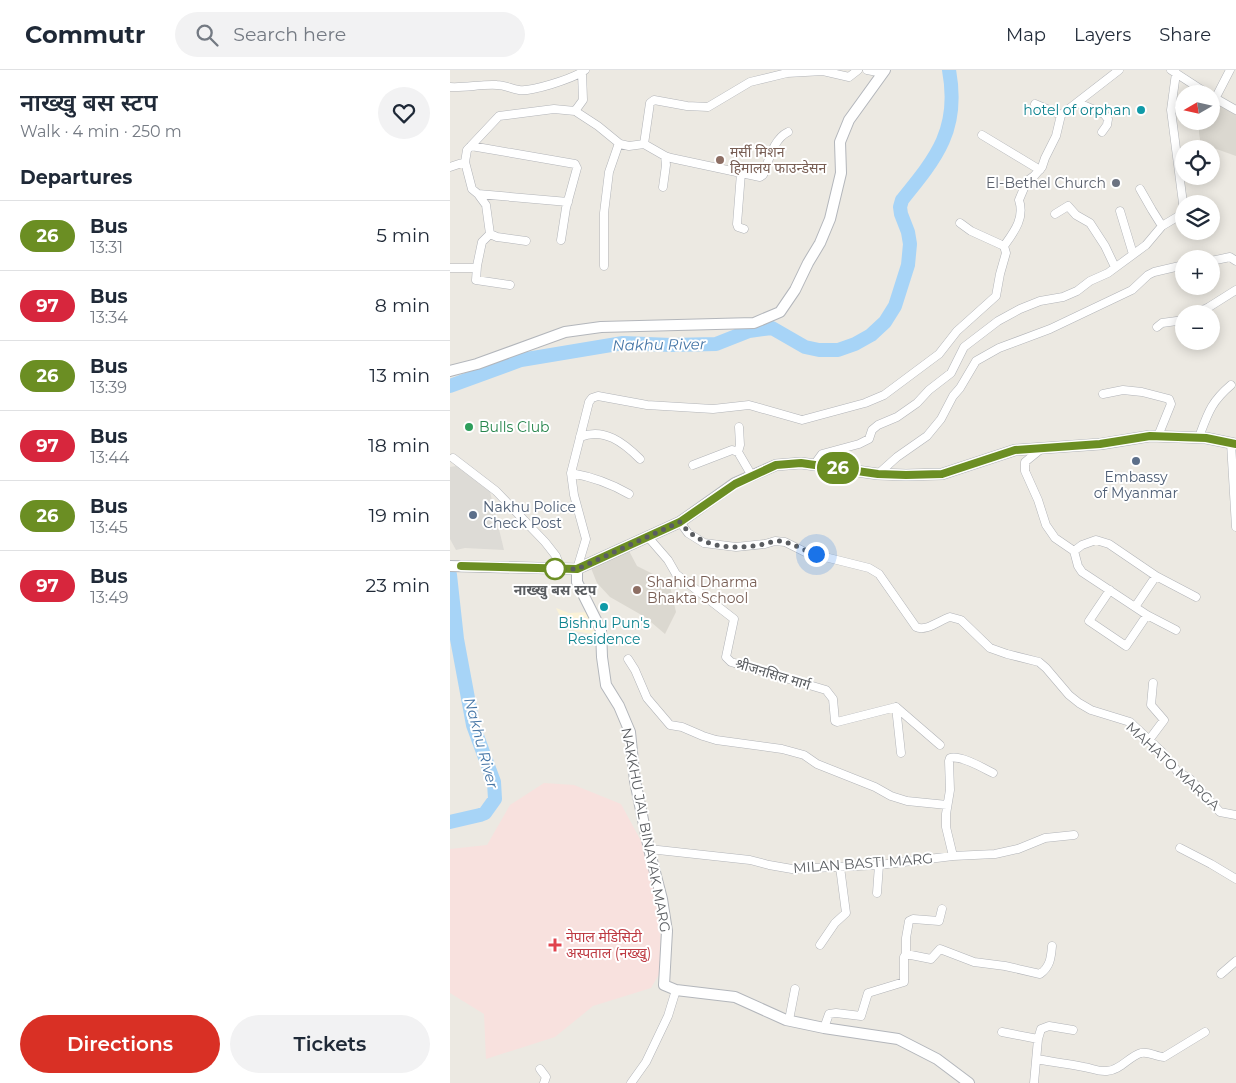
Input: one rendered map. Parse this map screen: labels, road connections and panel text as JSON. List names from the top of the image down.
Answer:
{
  "streets": {
    "street": [
      "श्रीजनसिल मार्ग",
      "MAHATO MARGA",
      "NAKKHU JAL BINAYAK MARG",
      "MILAN BASTI MARG"
    ]
  },
  "crossings": [
    ["NAKKHU JAL BINAYAK MARG", "MILAN BASTI MARG"]
  ],
  "water": ["Nakhu River"],
  "places": {
    "other": [
      "hotel of orphan",
      "मर्सी मिशन हिमालय फाउन्डेसन",
      "El-Bethel Church",
      "Bulls Club",
      "Embassy of Myanmar",
      "Nakhu Police Check Post",
      "नाख्खु बस स्टप",
      "Shahid Dharma Bhakta School",
      "Bishnu Pun's Residence"
    ],
    "health": ["नेपाल मेडिसिटी अस्पताल (नख्खु)"]
  },
  "lines": ["bus line 26"],
  "north": "left",
  "page": {
    "header": "Commutr",
    "search": "Search here",
    "nav": ["Map", "Layers", "Share"],
    "heading": [
      ["नाख्खु बस स्टप", "Walk · 4 min · 250 m"],
      "Departures"
    ],
    "on_map": "26",
    "map_buttons": ["+", "−"],
    "list": [
      {
        "mark": "26",
        "name": "Bus",
        "note": "13:31",
        "value": "5 min"
      },
      {
        "mark": "97",
        "name": "Bus",
        "note": "13:34",
        "value": "8 min"
      },
      {
        "mark": "26",
        "name": "Bus",
        "note": "13:39",
        "value": "13 min"
      },
      {
        "mark": "97",
        "name": "Bus",
        "note": "13:44",
        "value": "18 min"
      },
      {
        "mark": "26",
        "name": "Bus",
        "note": "13:45",
        "value": "19 min"
      },
      {
        "mark": "97",
        "name": "Bus",
        "note": "13:49",
        "value": "23 min"
      }
    ],
    "buttons": ["Directions", "Tickets"]
  }
}
